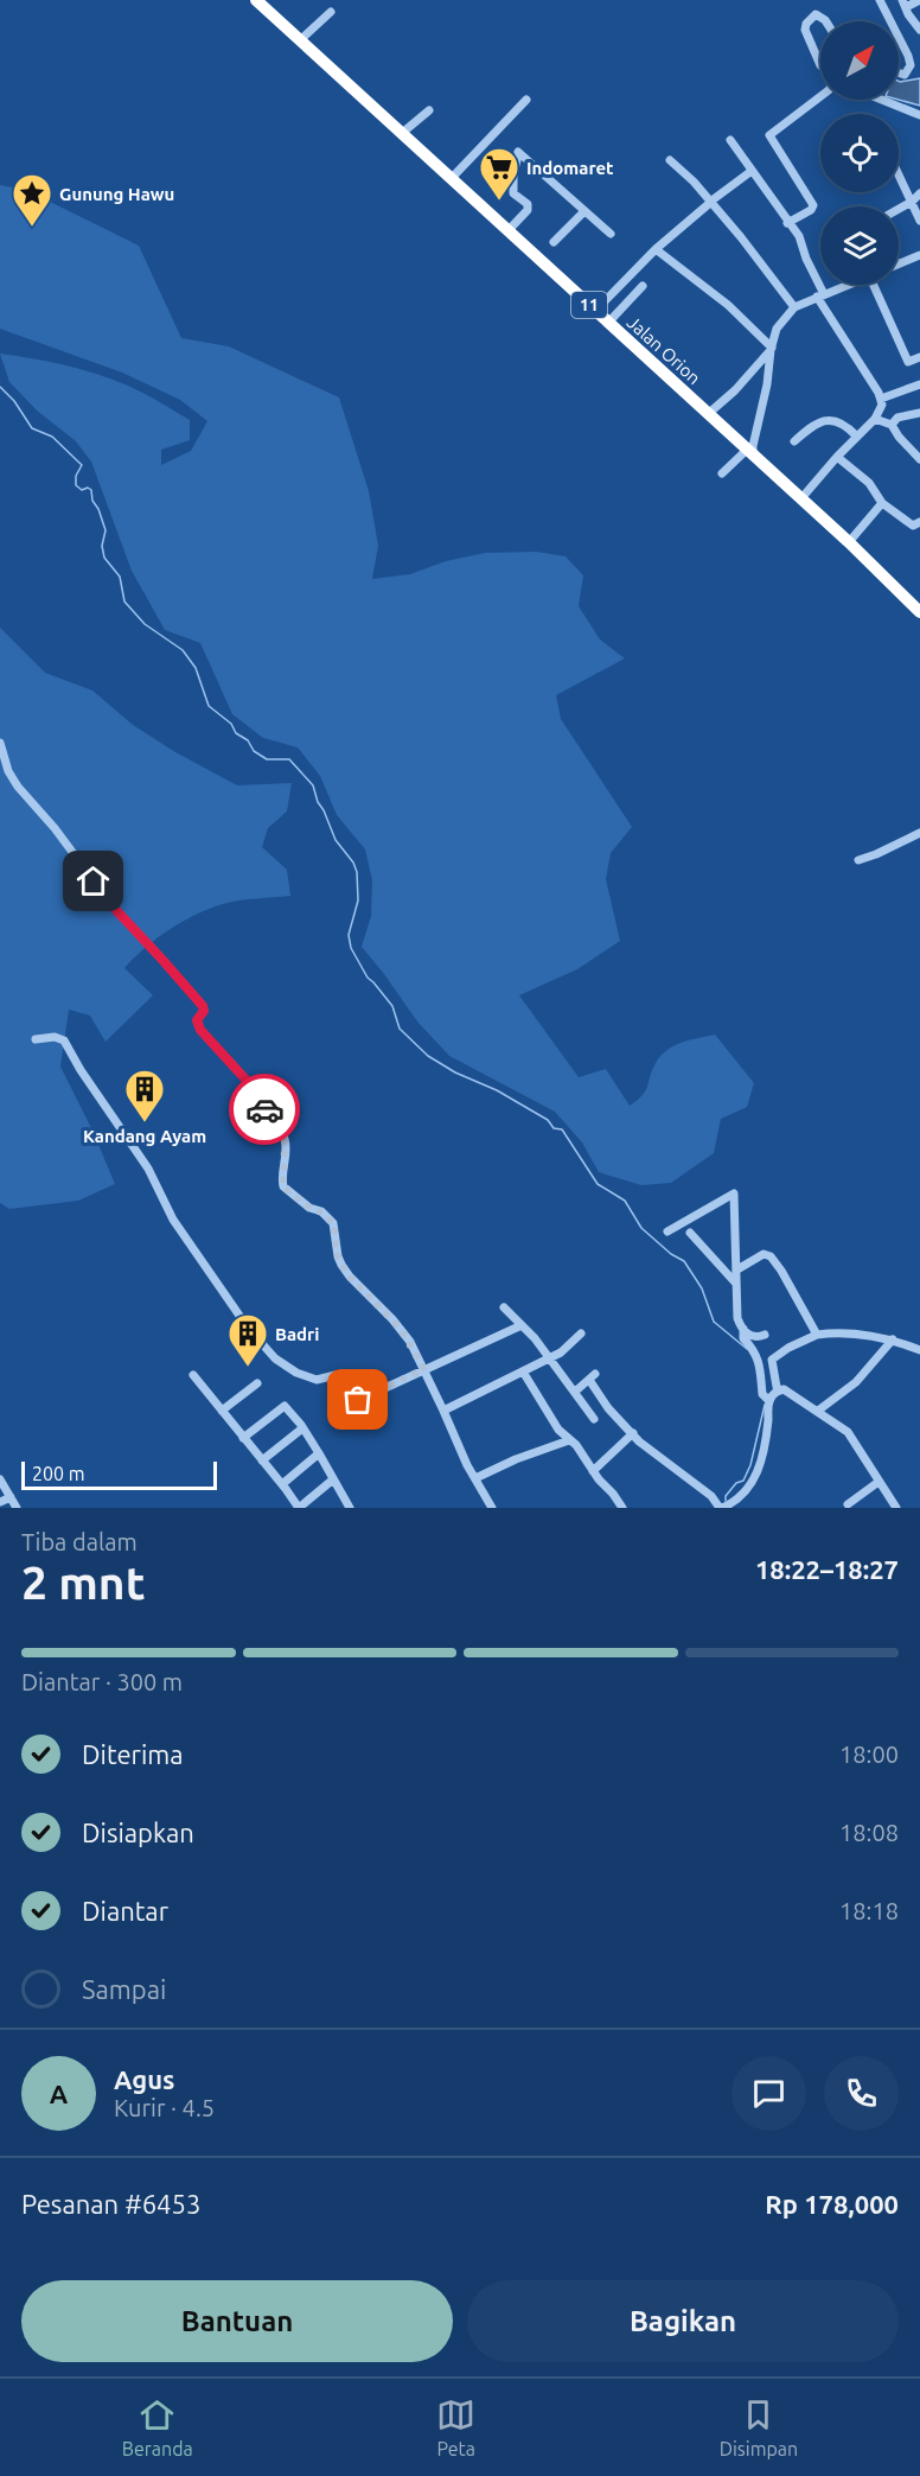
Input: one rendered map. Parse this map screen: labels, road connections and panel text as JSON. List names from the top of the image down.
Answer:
{
  "streets": {
    "highway": ["11", "Jalan Orion"]
  },
  "places": {
    "supermarket": ["Indomaret"],
    "place": ["Gunung Hawu"],
    "building": ["Kandang Ayam", "Badri"]
  },
  "scale_bar": "200 m",
  "north": "top right",
  "page": {
    "scale": "200 m",
    "heading": ["2 mnt", "Tiba dalam", "18:22–18:27"],
    "panel": [
      "Agus",
      "Kurir · 4.5",
      "Pesanan #6453",
      "Rp 178,000"
    ],
    "bar": "Diantar · 300 m",
    "list": [
      ["Diterima", "18:00"],
      ["Disiapkan", "18:08"],
      ["Diantar", "18:18"],
      "Sampai"
    ],
    "round": "A",
    "buttons": ["Bantuan", "Bagikan"],
    "tabs": ["Beranda", "Peta", "Disimpan"]
  }
}
